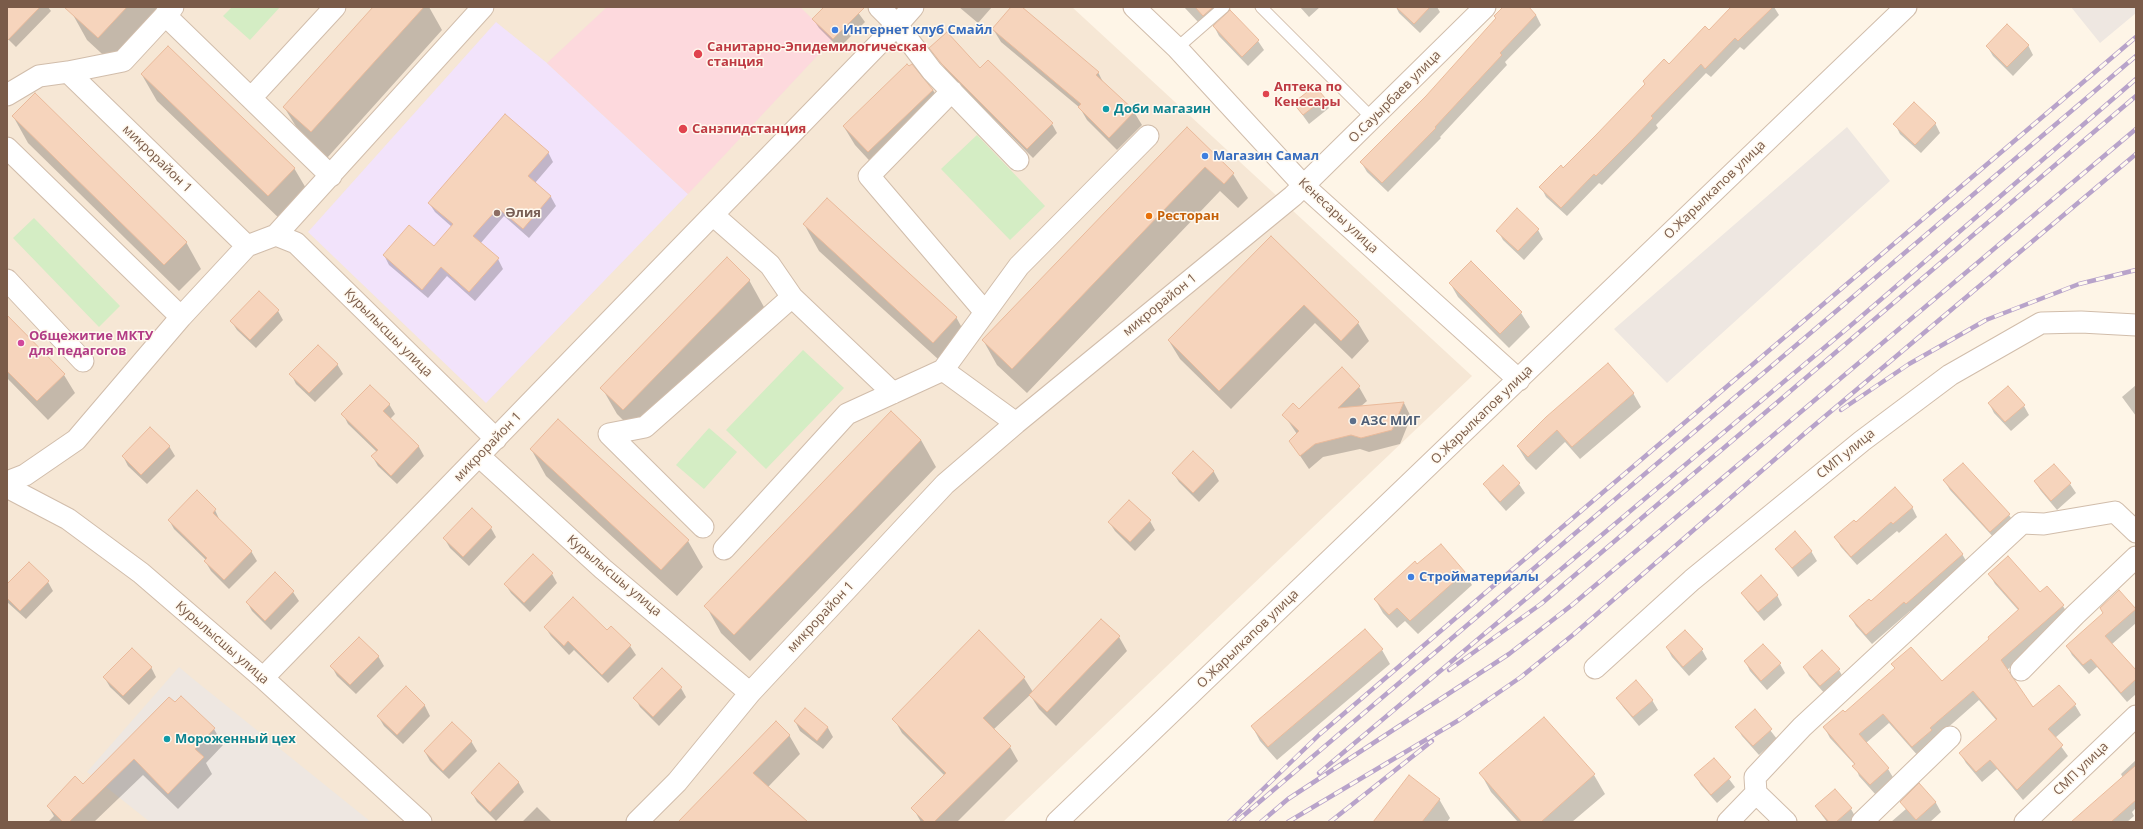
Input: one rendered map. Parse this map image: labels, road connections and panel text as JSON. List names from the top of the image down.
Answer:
{
  "streets": {
    "street": [
      "О.Сауырбаев улица",
      "микрорайон 1",
      "О.Жарылкапов улица",
      "Кенесары улица",
      "Курылысшы улица",
      "СМП улица"
    ]
  },
  "crossings": [
    ["О.Сауырбаев улица", "микрорайон 1"],
    ["О.Сауырбаев улица", "Кенесары улица"],
    ["микрорайон 1", "Кенесары улица"],
    ["микрорайон 1", "Курылысшы улица"],
    ["О.Жарылкапов улица", "Кенесары улица"]
  ],
  "places": [
    "Интернет клуб Смайл",
    "Санитарно-Эпидемилогическая станция",
    "Аптека по Кенесары",
    "Доби магазин",
    "Санэпидстанция",
    "Магазин Самал",
    "Әлия",
    "Ресторан",
    "Общежитие МКТУ для педагогов",
    "АЗС МИГ",
    "Стройматериалы",
    "Мороженный цех"
  ]
}
